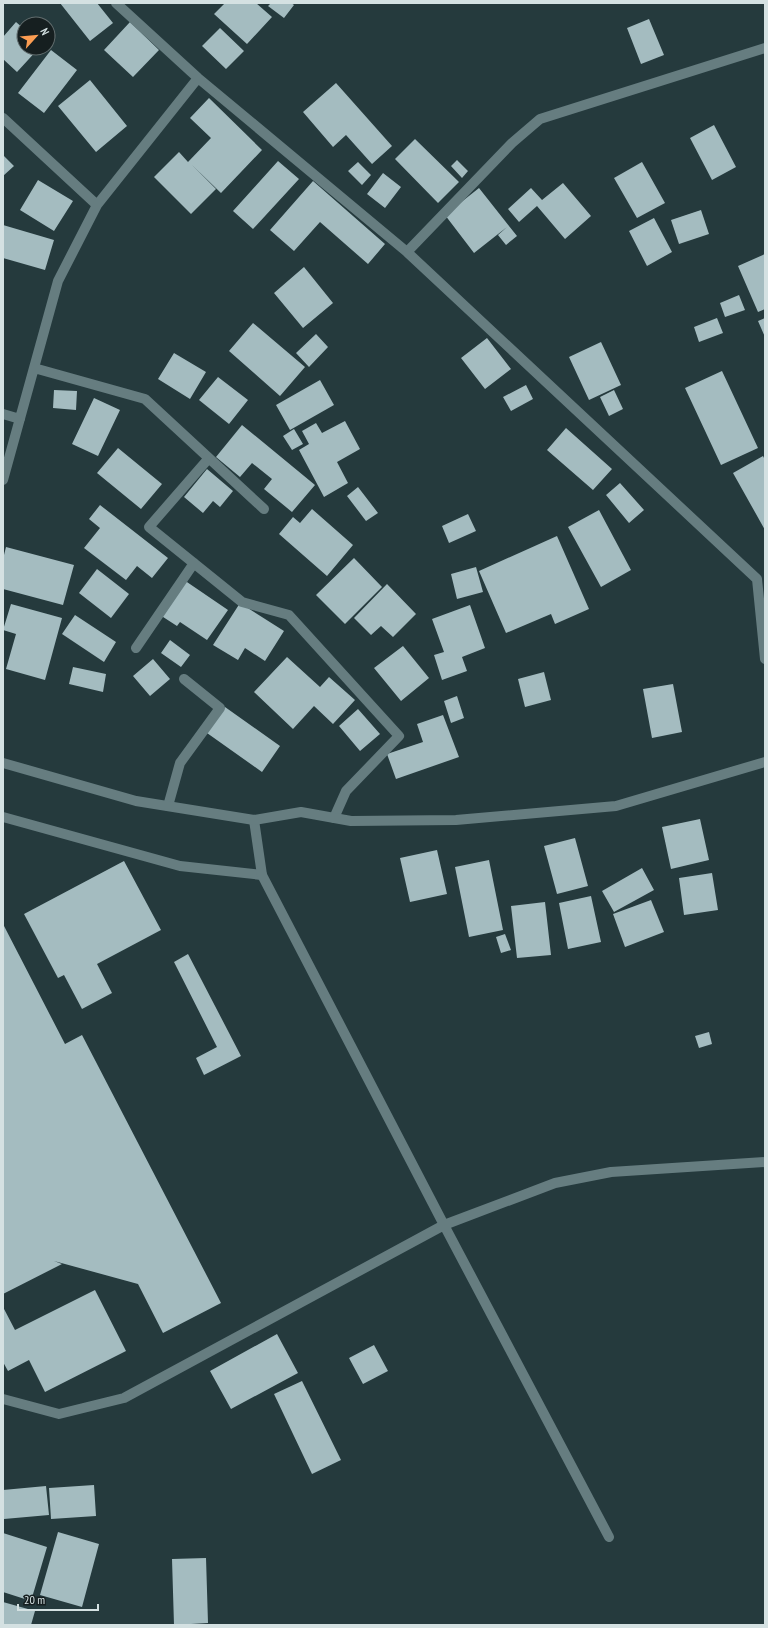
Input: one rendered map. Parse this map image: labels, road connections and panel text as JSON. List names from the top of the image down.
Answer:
{
  "scale_bar": "20 m",
  "north": "top right"
}
